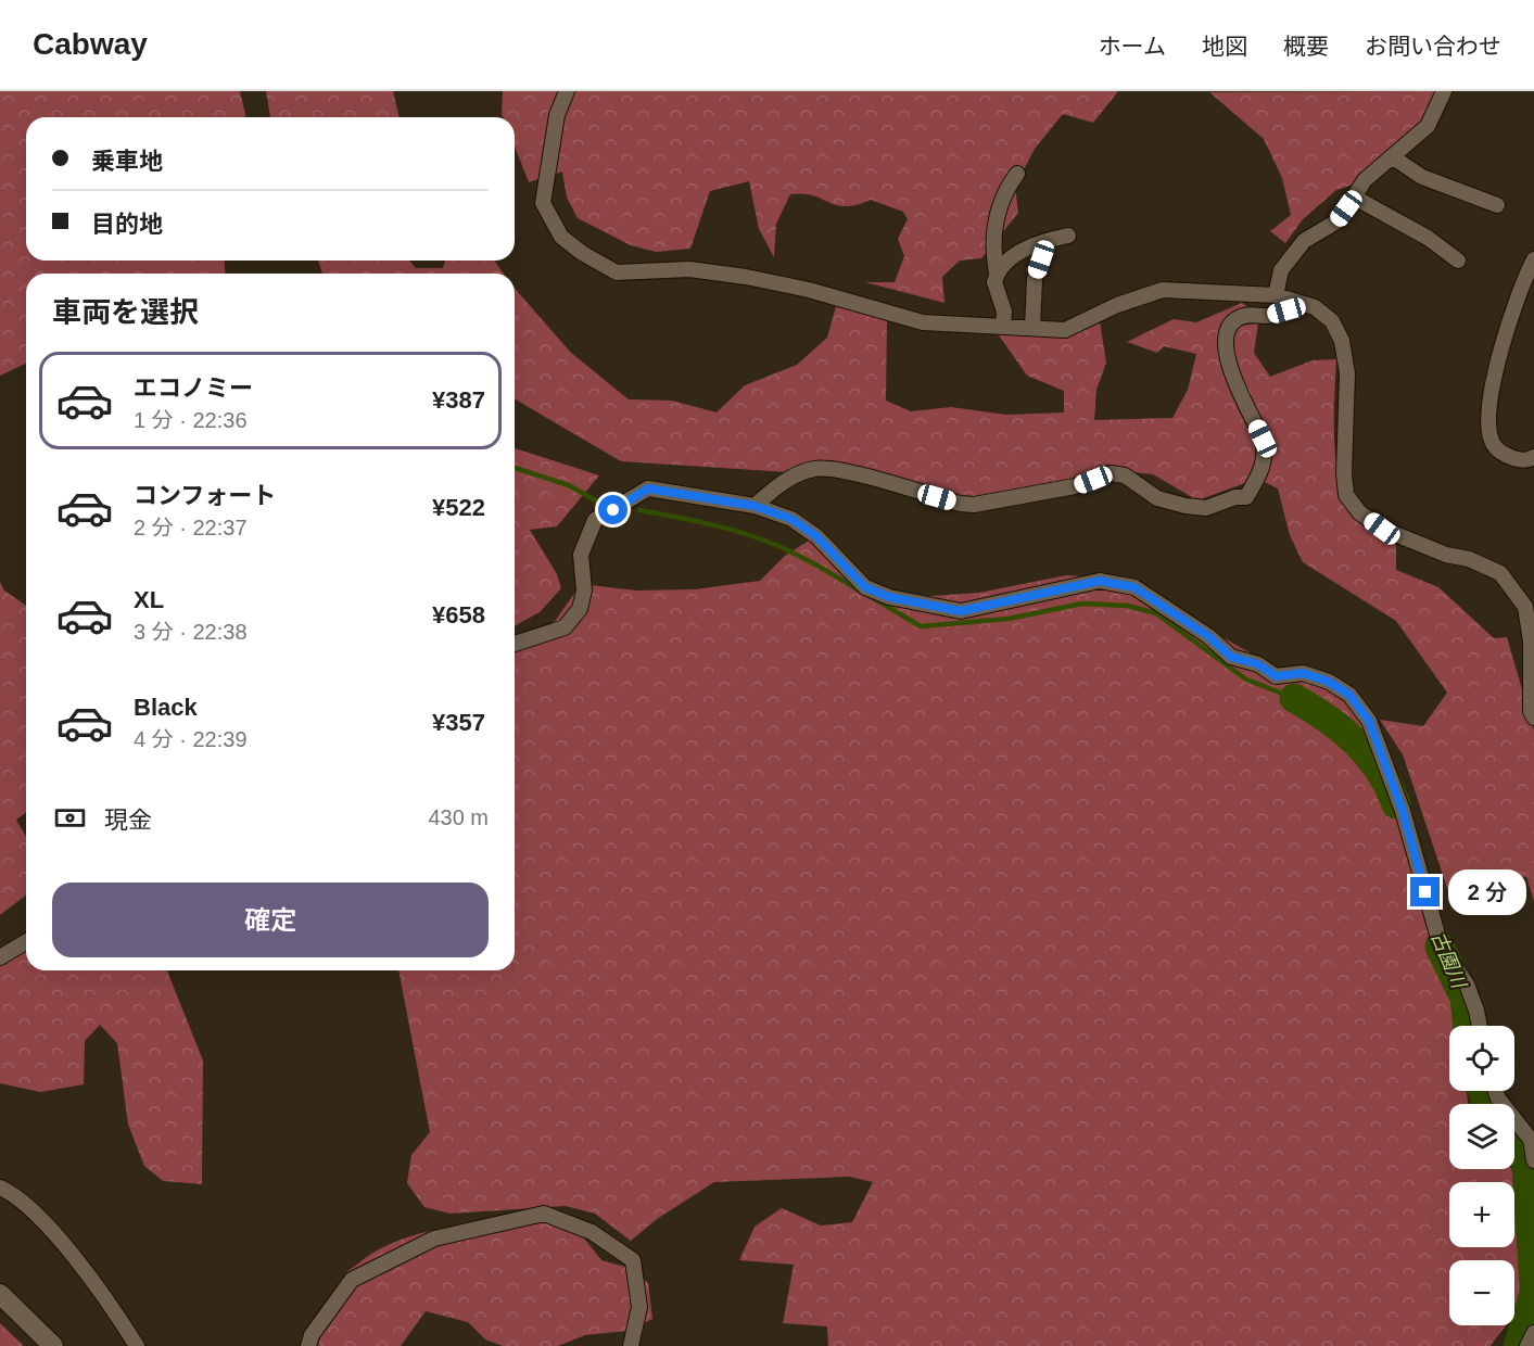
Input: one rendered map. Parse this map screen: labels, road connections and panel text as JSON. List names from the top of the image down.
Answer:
{
  "water": ["古園川"],
  "page": {
    "header": "Cabway",
    "nav": [
      "ホーム",
      "地図",
      "概要",
      "お問い合わせ"
    ],
    "banner": ["乗車地", "目的地"],
    "heading": "車両を選択",
    "list": [
      {
        "name": "エコノミー",
        "note": "1 分 · 22:36",
        "value": "¥387"
      },
      {
        "name": "コンフォート",
        "note": "2 分 · 22:37",
        "value": "¥522"
      },
      {
        "name": "XL",
        "note": "3 分 · 22:38",
        "value": "¥658"
      },
      {
        "name": "Black",
        "note": "4 分 · 22:39",
        "value": "¥357"
      }
    ],
    "pay": ["現金", "430 m"],
    "bubble": "2 分",
    "buttons": "確定",
    "map_buttons": ["+", "−"]
  }
}
